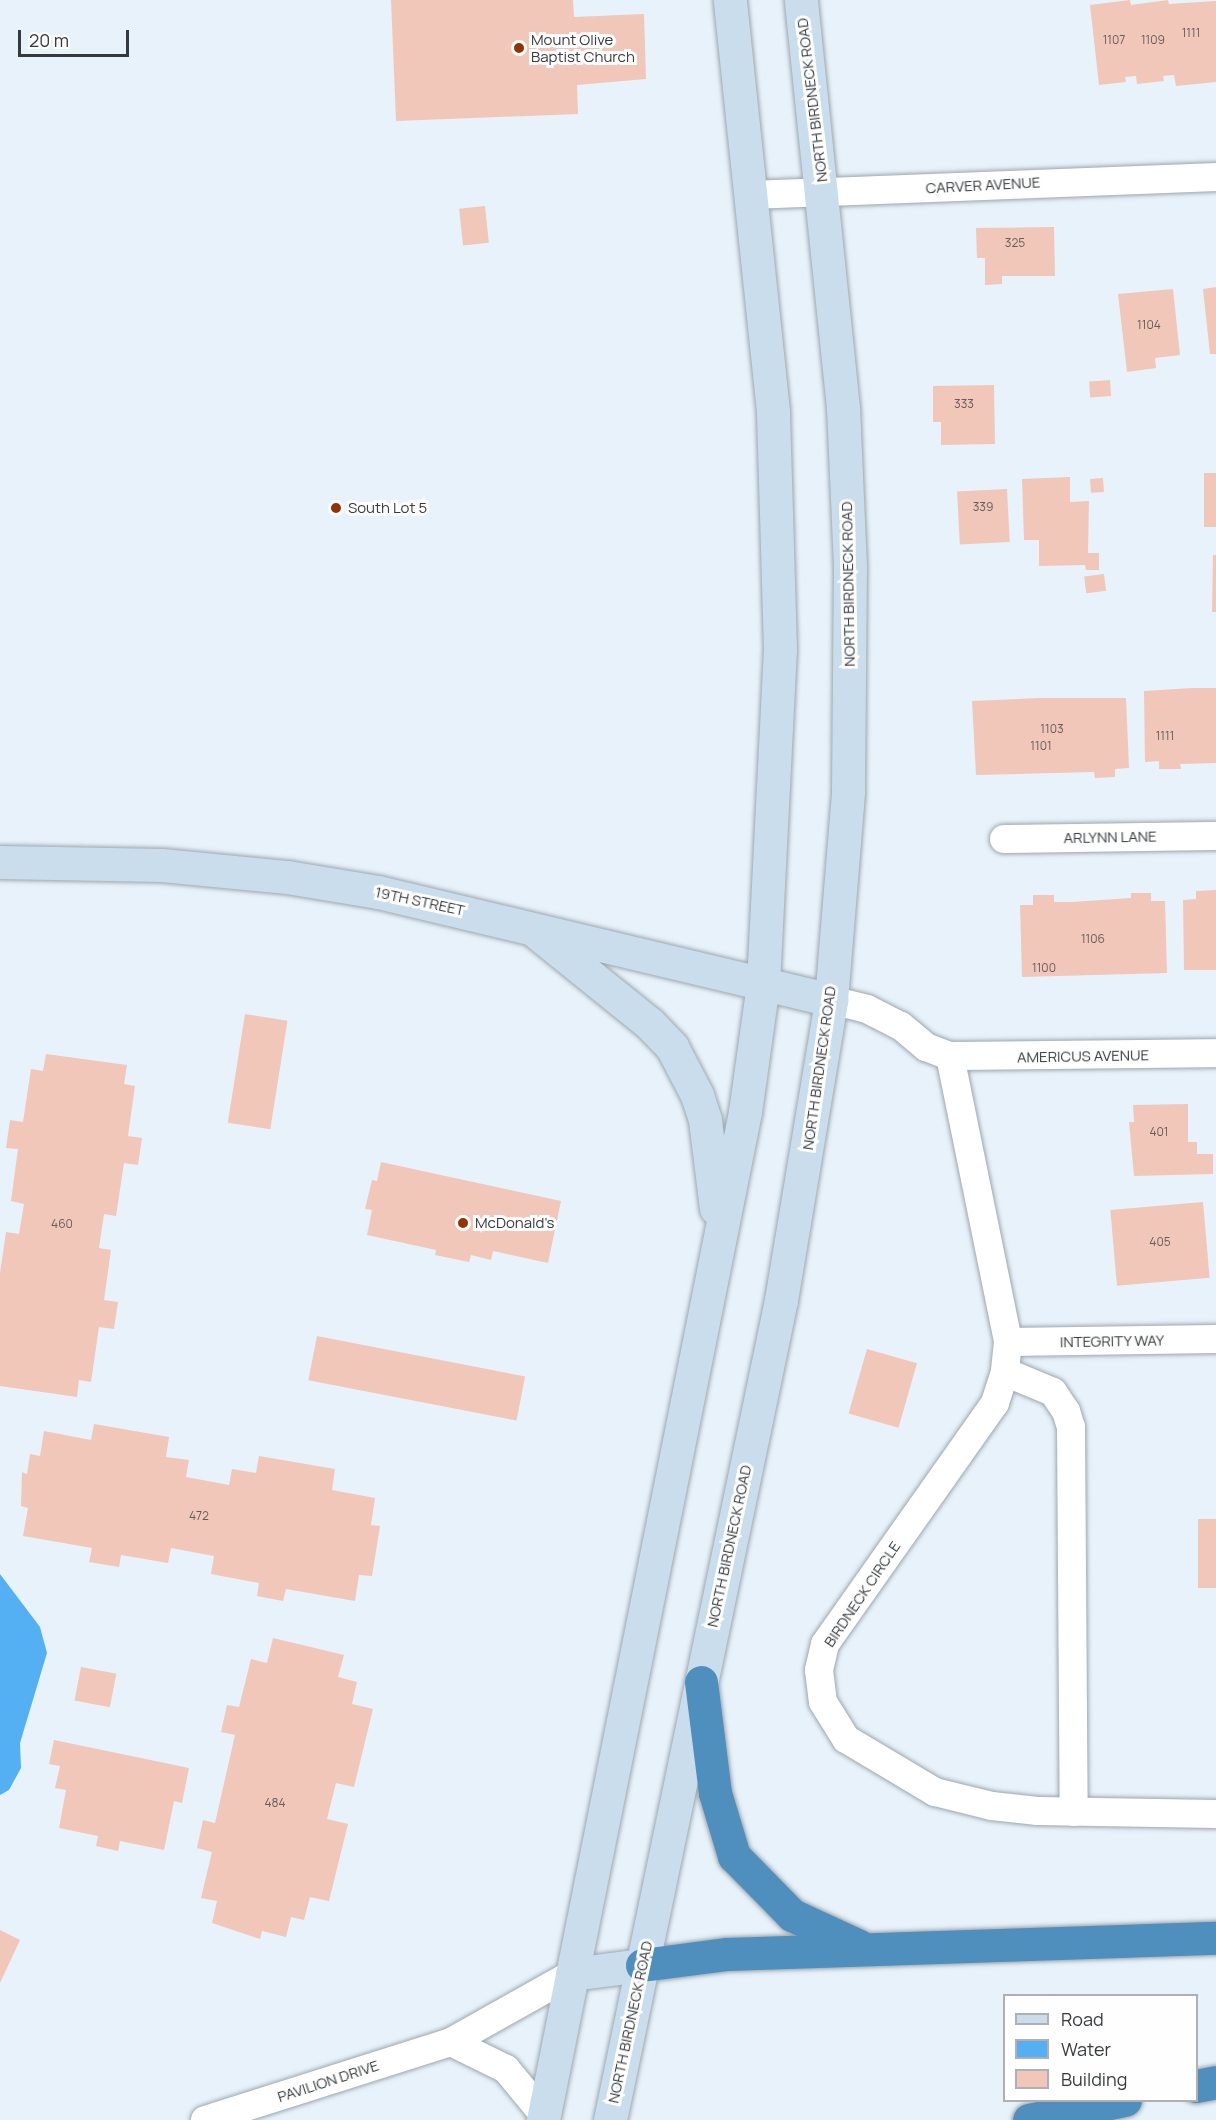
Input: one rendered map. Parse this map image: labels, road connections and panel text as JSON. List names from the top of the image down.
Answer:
{
  "streets": {
    "main road": ["NORTH BIRDNECK ROAD", "19TH STREET", "PAVILION DRIVE"],
    "street": [
      "CARVER AVENUE",
      "ARLYNN LANE",
      "AMERICUS AVENUE",
      "INTEGRITY WAY",
      "BIRDNECK CIRCLE"
    ]
  },
  "crossings": [
    ["NORTH BIRDNECK ROAD", "CARVER AVENUE"],
    ["NORTH BIRDNECK ROAD", "19TH STREET"],
    ["NORTH BIRDNECK ROAD", "PAVILION DRIVE"],
    ["AMERICUS AVENUE", "BIRDNECK CIRCLE"],
    ["INTEGRITY WAY", "BIRDNECK CIRCLE"]
  ],
  "places": ["Mount Olive Baptist Church", "South Lot 5", "McDonald's"],
  "house_numbers": [
    "1111",
    "1107",
    "1109",
    "325",
    "1104",
    "333",
    "339",
    "1103",
    "1111",
    "1101",
    "1106",
    "1100",
    "401",
    "460",
    "405",
    "472",
    "484"
  ],
  "legend": ["Road", "Water", "Building"],
  "scale_bar": "20 m"
}
